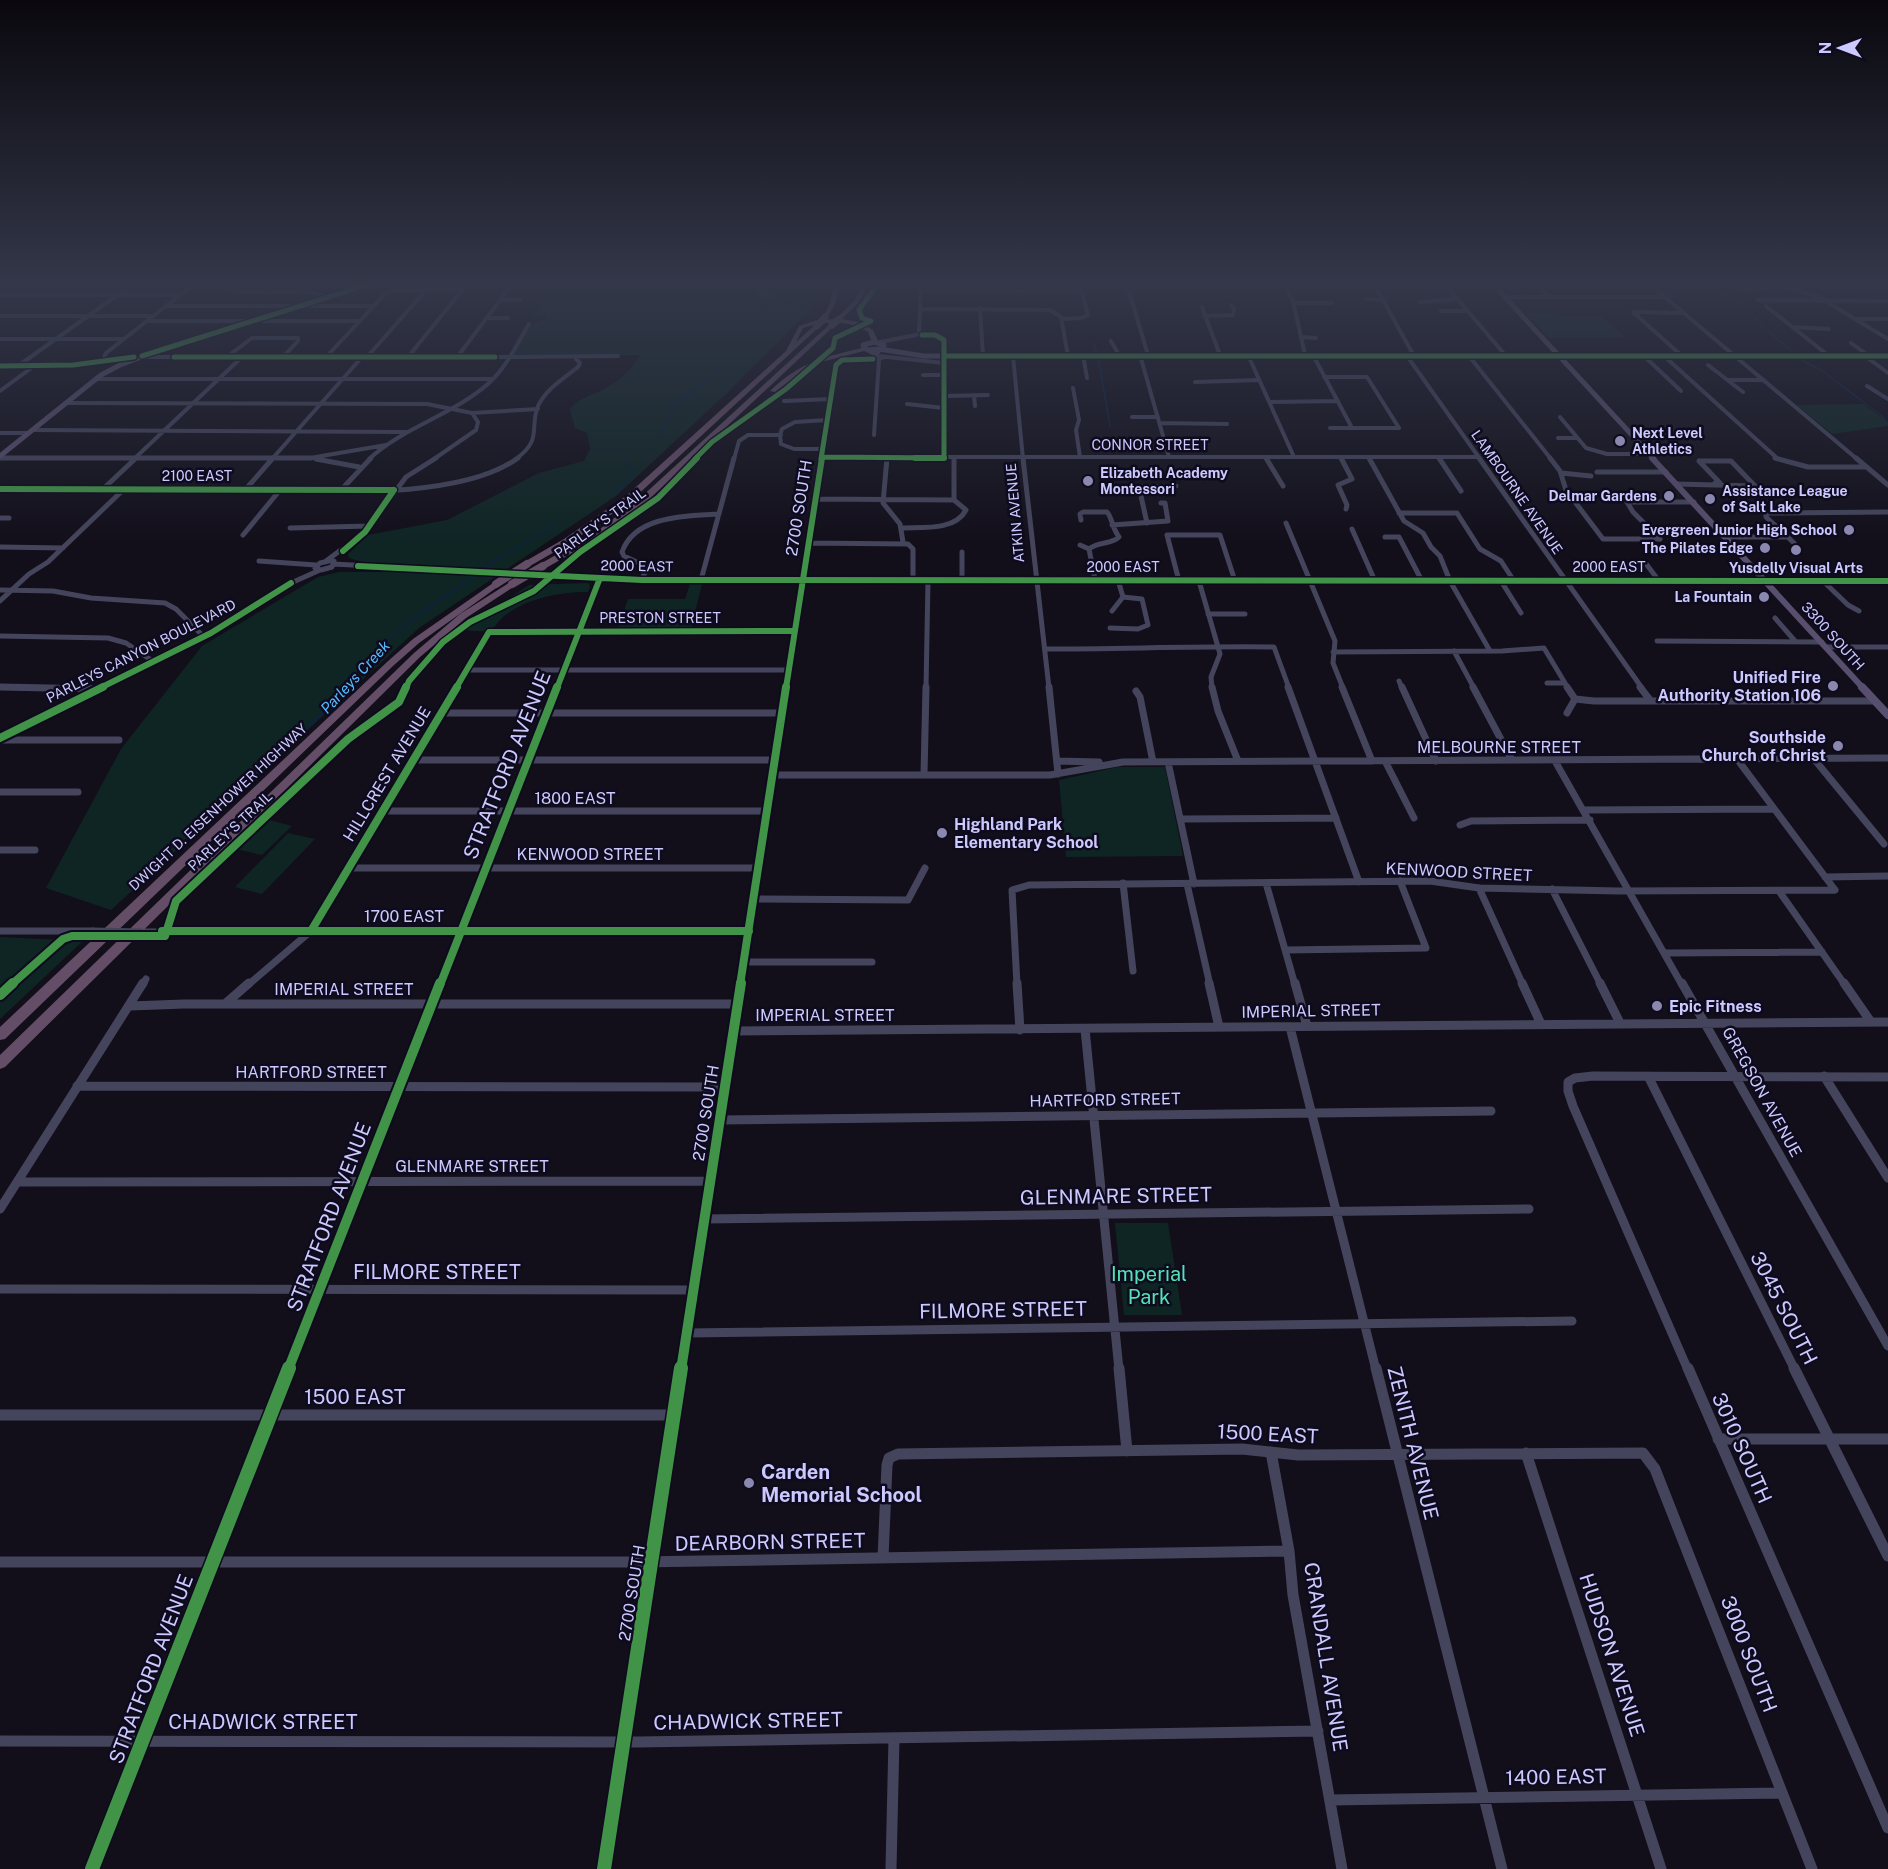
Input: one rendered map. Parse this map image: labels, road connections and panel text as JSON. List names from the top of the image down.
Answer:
{
  "streets": {
    "highway": ["DWIGHT D. EISENHOWER HIGHWAY"],
    "main road": ["3300 SOUTH"],
    "street": [
      "CONNOR STREET",
      "2100 EAST",
      "LAMBOURNE AVENUE",
      "2700 SOUTH",
      "ATKIN AVENUE",
      "2000 EAST",
      "PRESTON STREET",
      "PARLEYS CANYON BOULEVARD",
      "MELBOURNE STREET",
      "STRATFORD AVENUE",
      "HILLCREST AVENUE",
      "1800 EAST",
      "KENWOOD STREET",
      "1700 EAST",
      "IMPERIAL STREET",
      "HARTFORD STREET",
      "GREGSON AVENUE",
      "GLENMARE STREET",
      "FILMORE STREET",
      "3045 SOUTH",
      "1500 EAST",
      "ZENITH AVENUE",
      "3010 SOUTH",
      "DEARBORN STREET",
      "3000 SOUTH",
      "HUDSON AVENUE",
      "CRANDALL AVENUE",
      "CHADWICK STREET",
      "1400 EAST"
    ],
    "cycle path": ["PARLEY'S TRAIL"]
  },
  "crossings": [
    ["CONNOR STREET", "LAMBOURNE AVENUE"],
    ["CONNOR STREET", "2700 SOUTH"],
    ["CONNOR STREET", "ATKIN AVENUE"],
    ["LAMBOURNE AVENUE", "2000 EAST"],
    ["2700 SOUTH", "2000 EAST"],
    ["2700 SOUTH", "PRESTON STREET"],
    ["2700 SOUTH", "MELBOURNE STREET"],
    ["2700 SOUTH", "1800 EAST"],
    ["2700 SOUTH", "KENWOOD STREET"],
    ["2700 SOUTH", "1700 EAST"],
    ["2700 SOUTH", "IMPERIAL STREET"],
    ["2700 SOUTH", "HARTFORD STREET"],
    ["2700 SOUTH", "GLENMARE STREET"],
    ["2700 SOUTH", "FILMORE STREET"],
    ["2700 SOUTH", "1500 EAST"],
    ["2700 SOUTH", "DEARBORN STREET"],
    ["2700 SOUTH", "CHADWICK STREET"],
    ["ATKIN AVENUE", "2000 EAST"],
    ["ATKIN AVENUE", "MELBOURNE STREET"],
    ["2000 EAST", "3300 SOUTH"],
    ["2000 EAST", "STRATFORD AVENUE"],
    ["PRESTON STREET", "STRATFORD AVENUE"],
    ["PRESTON STREET", "HILLCREST AVENUE"],
    ["MELBOURNE STREET", "GREGSON AVENUE"],
    ["STRATFORD AVENUE", "1800 EAST"],
    ["STRATFORD AVENUE", "KENWOOD STREET"],
    ["STRATFORD AVENUE", "1700 EAST"],
    ["STRATFORD AVENUE", "IMPERIAL STREET"],
    ["STRATFORD AVENUE", "HARTFORD STREET"],
    ["STRATFORD AVENUE", "GLENMARE STREET"],
    ["STRATFORD AVENUE", "FILMORE STREET"],
    ["STRATFORD AVENUE", "1500 EAST"],
    ["STRATFORD AVENUE", "DEARBORN STREET"],
    ["STRATFORD AVENUE", "CHADWICK STREET"],
    ["HILLCREST AVENUE", "1800 EAST"],
    ["HILLCREST AVENUE", "KENWOOD STREET"],
    ["HILLCREST AVENUE", "1700 EAST"],
    ["HILLCREST AVENUE", "IMPERIAL STREET"],
    ["KENWOOD STREET", "IMPERIAL STREET"],
    ["KENWOOD STREET", "GREGSON AVENUE"],
    ["IMPERIAL STREET", "GREGSON AVENUE"],
    ["IMPERIAL STREET", "ZENITH AVENUE"],
    ["HARTFORD STREET", "ZENITH AVENUE"],
    ["GLENMARE STREET", "ZENITH AVENUE"],
    ["FILMORE STREET", "ZENITH AVENUE"],
    ["3045 SOUTH", "3010 SOUTH"],
    ["1500 EAST", "ZENITH AVENUE"],
    ["1500 EAST", "DEARBORN STREET"],
    ["1500 EAST", "3000 SOUTH"],
    ["1500 EAST", "HUDSON AVENUE"],
    ["1500 EAST", "CRANDALL AVENUE"],
    ["ZENITH AVENUE", "1400 EAST"],
    ["DEARBORN STREET", "CRANDALL AVENUE"],
    ["3000 SOUTH", "1400 EAST"],
    ["HUDSON AVENUE", "1400 EAST"],
    ["CRANDALL AVENUE", "CHADWICK STREET"],
    ["CRANDALL AVENUE", "1400 EAST"]
  ],
  "water": ["Parleys Creek"],
  "parks": ["Imperial Park"],
  "places": [
    "Next Level Athletics",
    "Elizabeth Academy Montessori",
    "Delmar Gardens",
    "Assistance League of Salt Lake",
    "Evergreen Junior High School",
    "The Pilates Edge",
    "Yusdelly Visual Arts",
    "La Fountain",
    "Unified Fire Authority Station 106",
    "Southside Church of Christ",
    "Highland Park Elementary School",
    "Epic Fitness",
    "Carden Memorial School"
  ],
  "north": "left"
}
